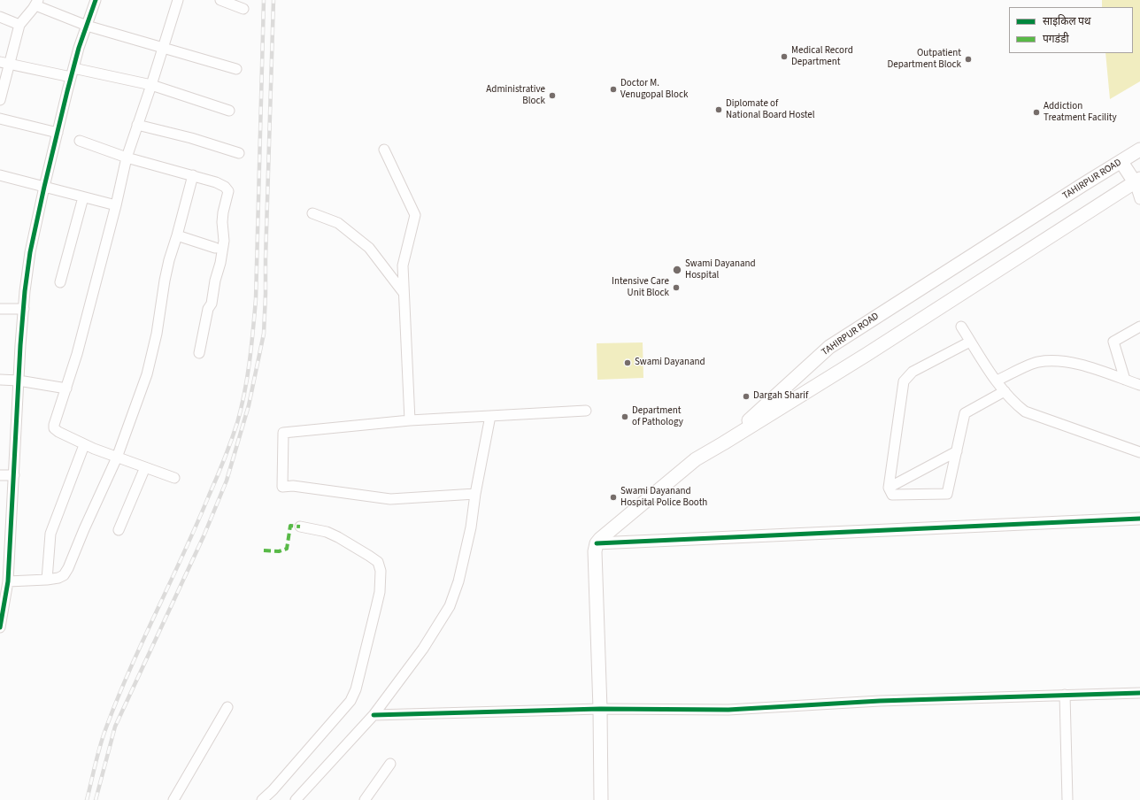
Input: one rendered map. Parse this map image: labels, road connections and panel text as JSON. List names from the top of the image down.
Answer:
{
  "streets": {
    "main road": ["TAHIRPUR ROAD"]
  },
  "places": [
    "Medical Record Department",
    "Outpatient Department Block",
    "Doctor M. Venugopal Block",
    "Administrative Block",
    "Diplomate of National Board Hostel",
    "Addiction Treatment Facility",
    "Swami Dayanand Hospital",
    "Intensive Care Unit Block",
    "Swami Dayanand",
    "Dargah Sharif",
    "Department of Pathology",
    "Swami Dayanand Hospital Police Booth"
  ],
  "legend": ["साइकिल पथ", "पगडंडी"]
}
